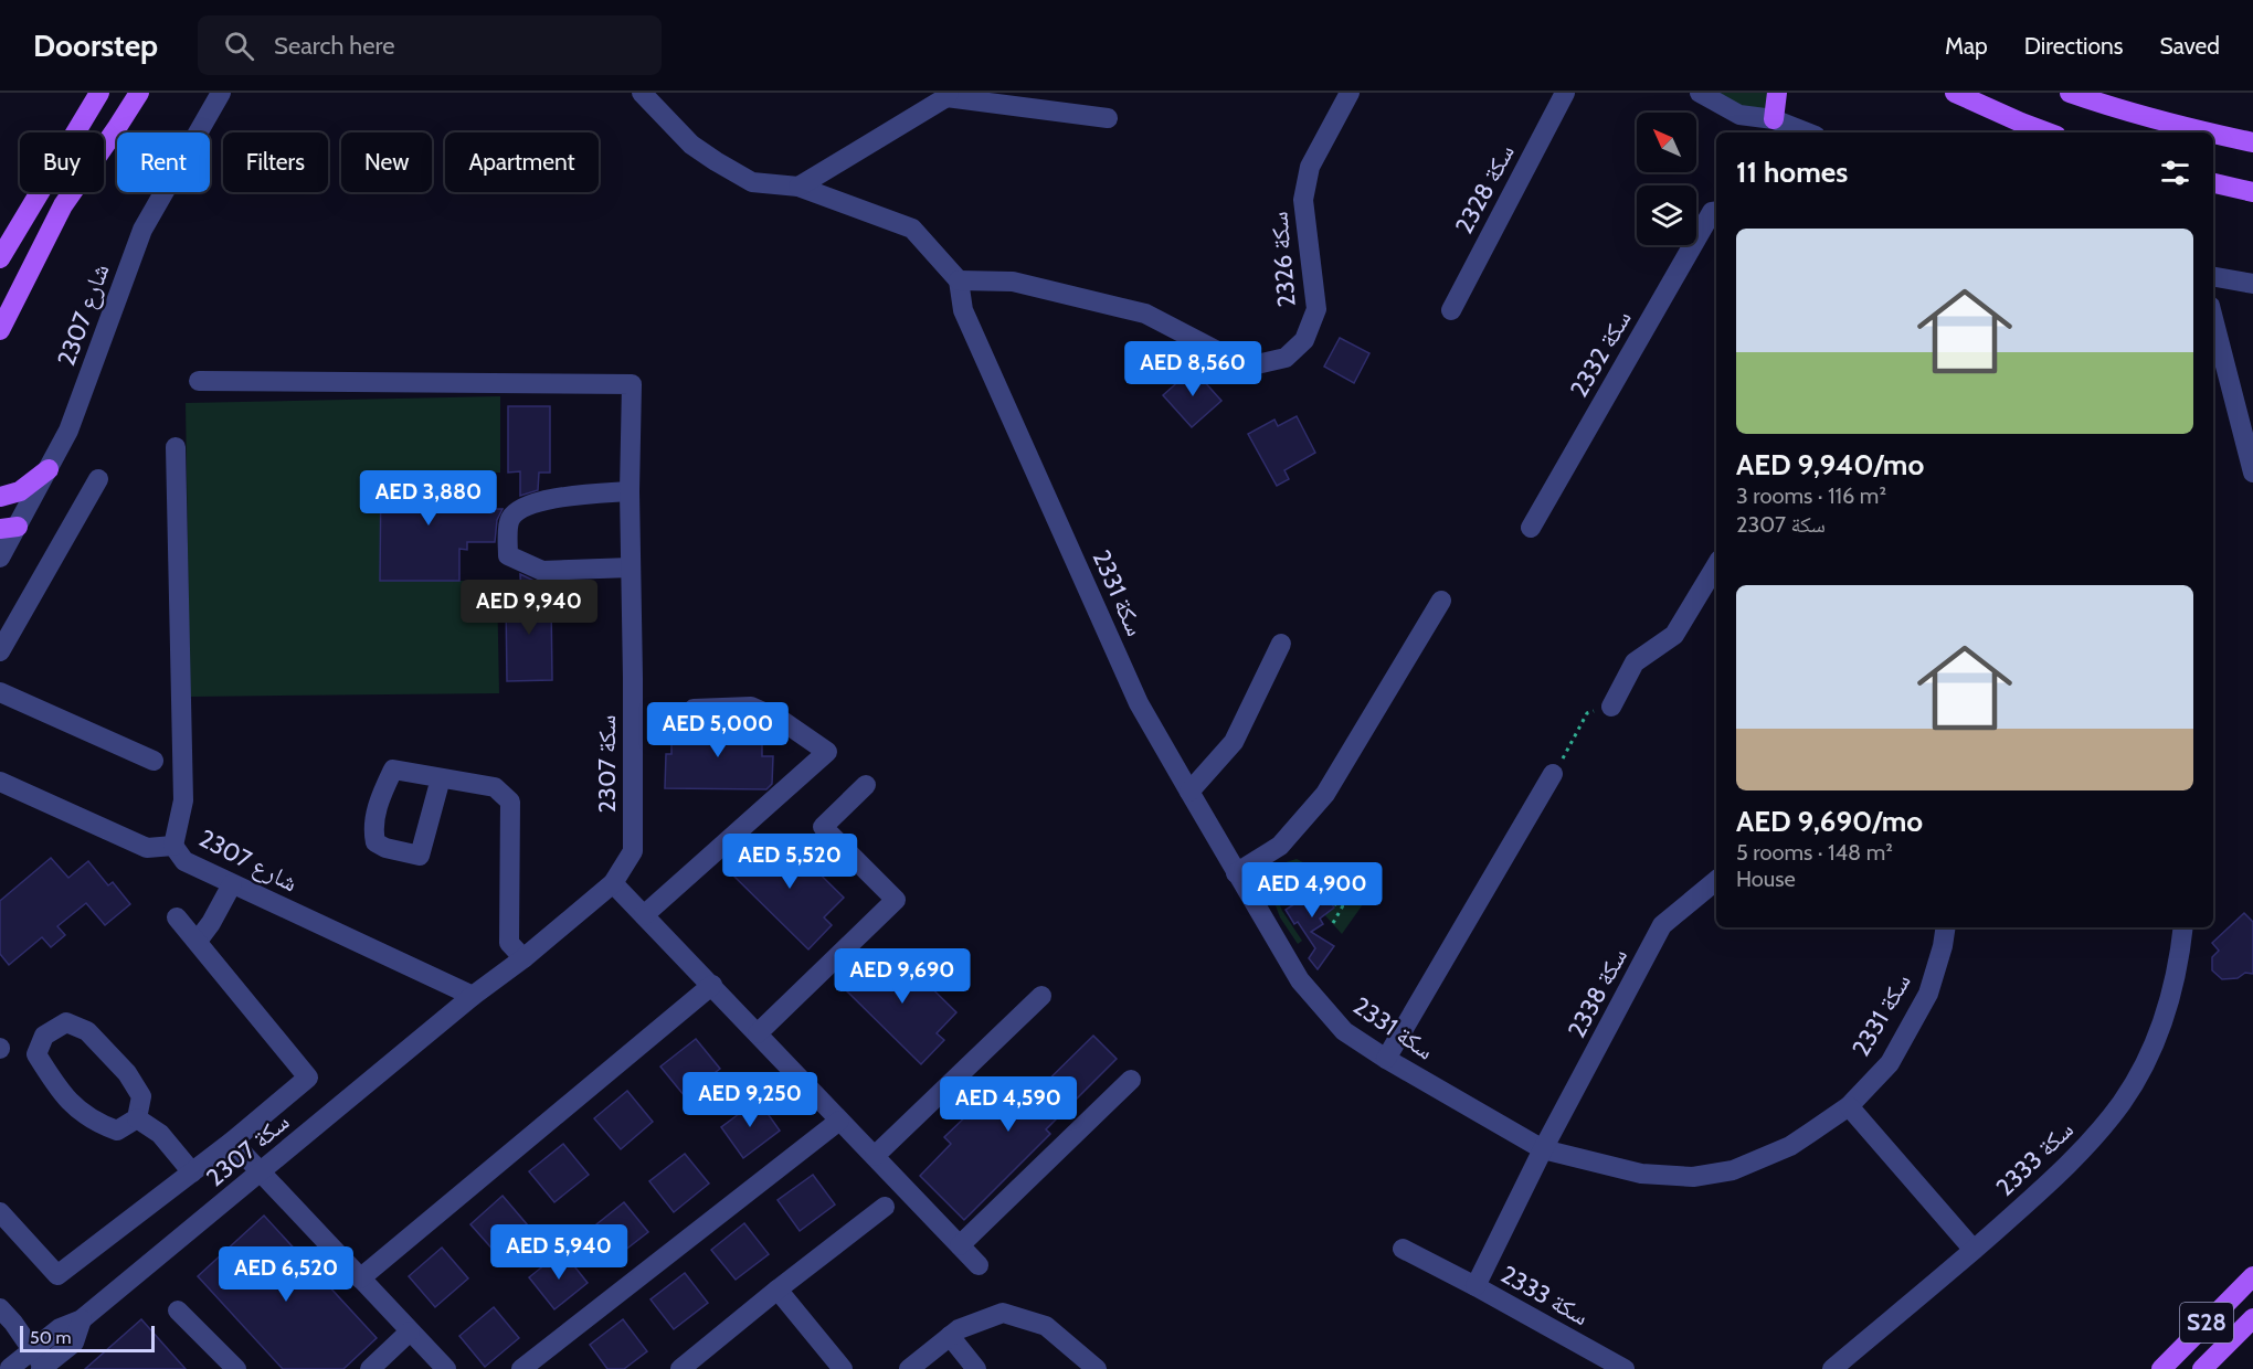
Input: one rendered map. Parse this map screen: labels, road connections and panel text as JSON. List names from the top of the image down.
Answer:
{
  "streets": {
    "main road": ["S28"],
    "street": [
      "سكة 2328",
      "سكة 2326",
      "2307 شارع",
      "سكة 2332",
      "سكة 2331",
      "سكة 2307",
      "سكة 2338",
      "سكة 2333"
    ]
  },
  "crossings": [
    ["سكة 2326", "سكة 2331"],
    ["2307 شارع", "سكة 2307"],
    ["سكة 2331", "سكة 2338"],
    ["سكة 2331", "سكة 2333"],
    ["سكة 2338", "سكة 2333"]
  ],
  "scale_bar": "50 m",
  "north": "top left",
  "page": {
    "header": "Doorstep",
    "search": "Search here",
    "nav": ["Map", "Directions", "Saved"],
    "chip": [
      "Buy",
      "Rent",
      "Filters",
      "New",
      "Apartment"
    ],
    "heading": "11 homes",
    "list": [
      {
        "name": "AED 9,940/mo",
        "note": "3 rooms · 116 m² · سكة 2307"
      },
      {
        "name": "AED 9,690/mo",
        "note": "5 rooms · 148 m² · House"
      }
    ],
    "price": [
      "AED 8,560",
      "AED 3,880",
      "AED 9,940",
      "AED 5,000",
      "AED 5,520",
      "AED 4,900",
      "AED 9,690",
      "AED 9,250",
      "AED 4,590",
      "AED 5,940",
      "AED 6,520"
    ],
    "scale": "50 m"
  }
}
